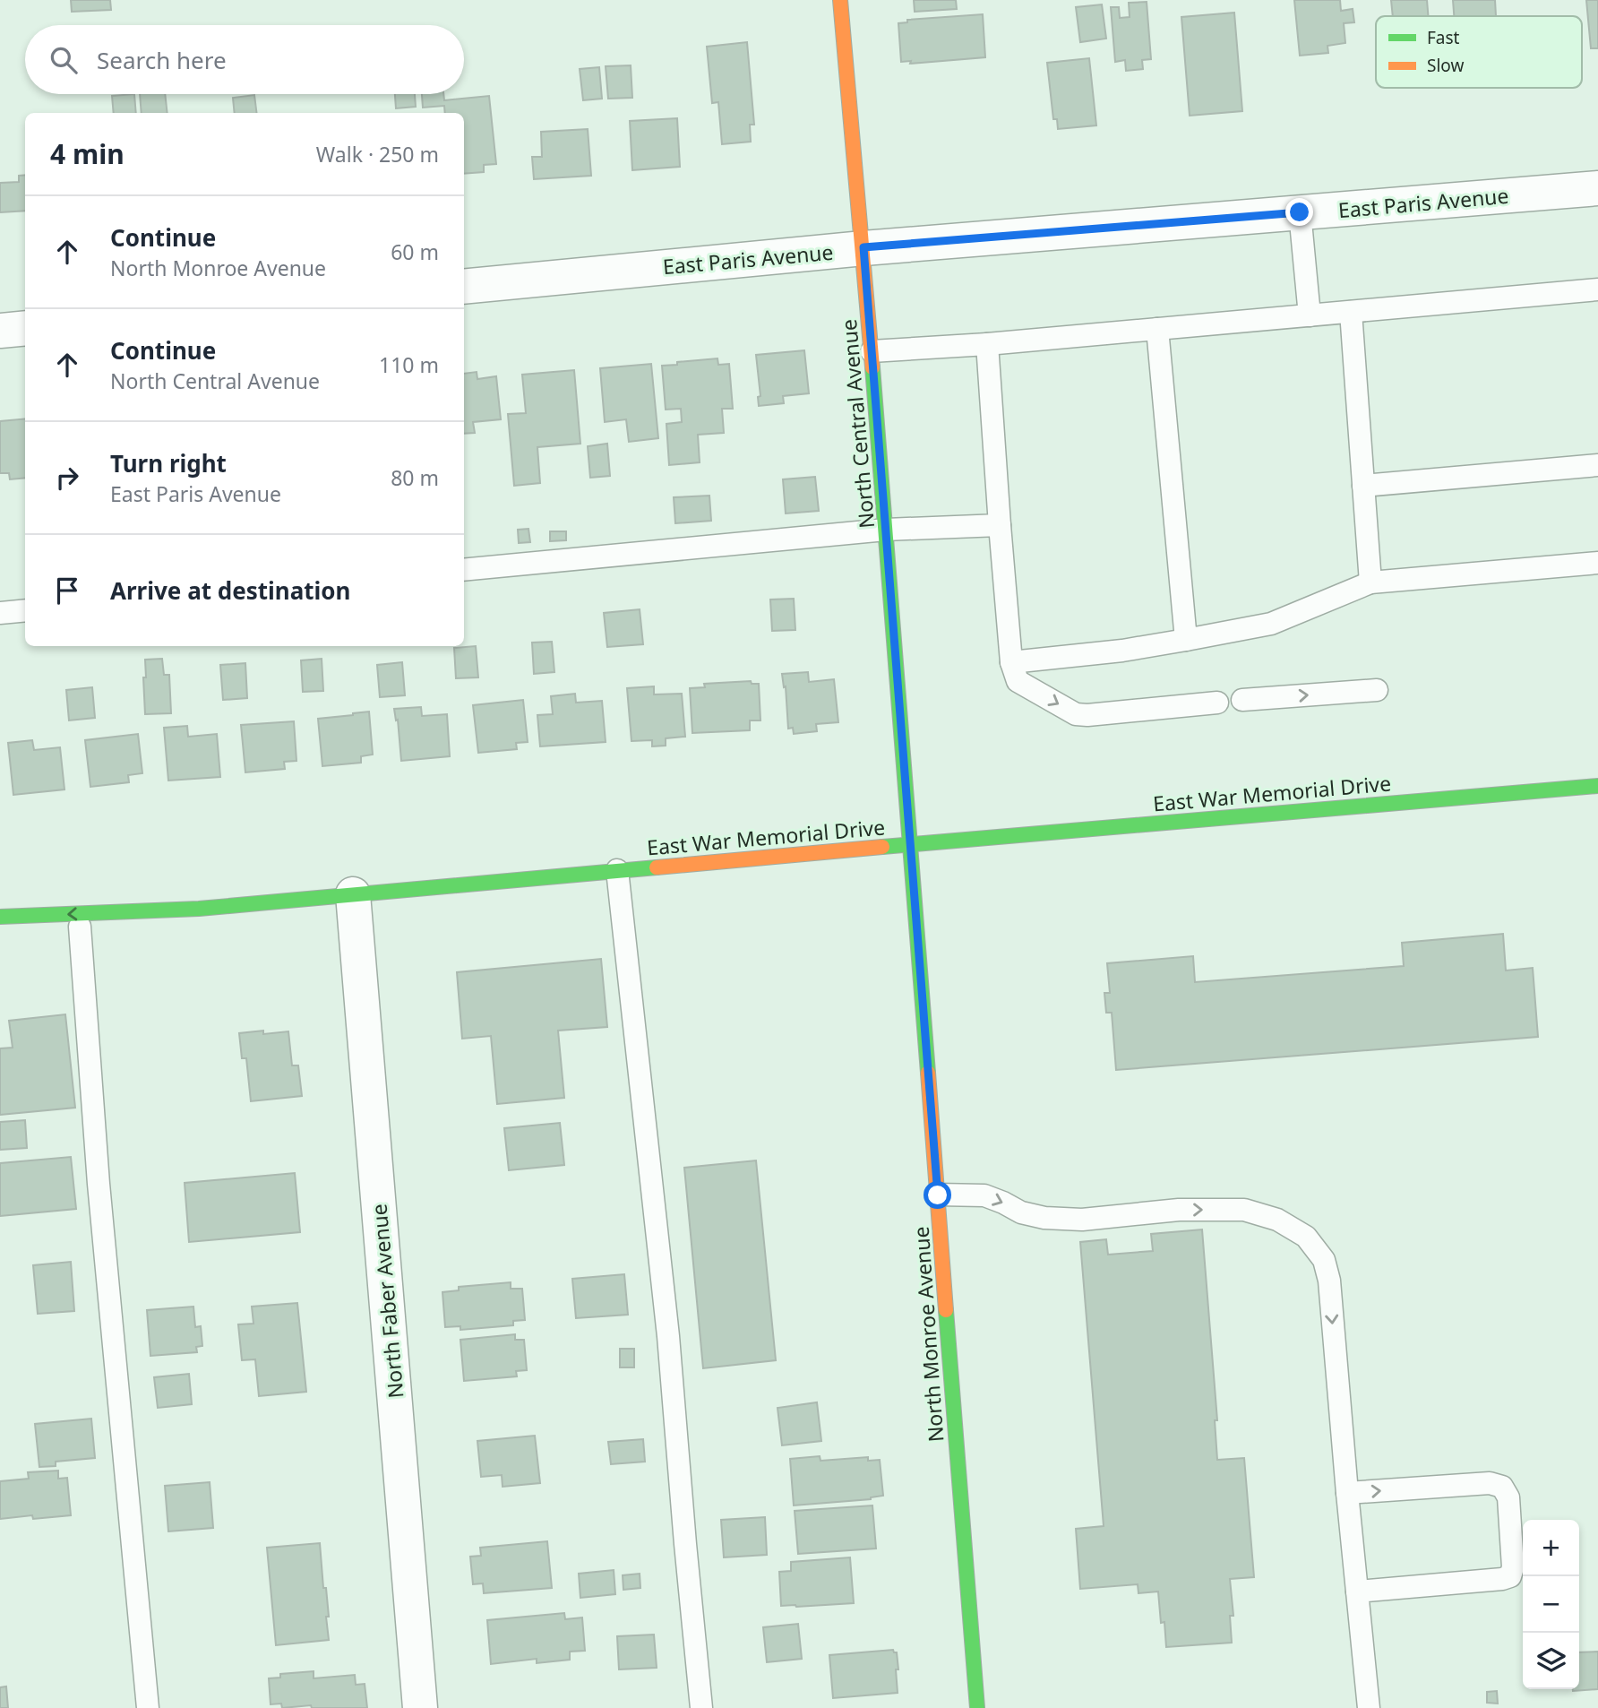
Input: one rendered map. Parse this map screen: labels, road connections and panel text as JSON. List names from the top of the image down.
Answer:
{
  "streets": {
    "main road": ["North Central Avenue", "East War Memorial Drive", "North Monroe Avenue"],
    "street": ["East Paris Avenue", "North Faber Avenue"]
  },
  "crossings": [
    ["East Paris Avenue", "North Central Avenue"],
    ["North Central Avenue", "East War Memorial Drive"],
    ["North Central Avenue", "North Monroe Avenue"],
    ["East War Memorial Drive", "North Faber Avenue"],
    ["East War Memorial Drive", "North Monroe Avenue"]
  ],
  "legend": ["Fast", "Slow"],
  "page": {
    "search": "Search here",
    "heading": ["4 min", "Walk · 250 m"],
    "list": [
      ["Continue", "North Monroe Avenue", "60 m"],
      ["Continue", "North Central Avenue", "110 m"],
      ["Turn right", "East Paris Avenue", "80 m"],
      "Arrive at destination"
    ],
    "map_buttons": ["+", "−"]
  }
}
